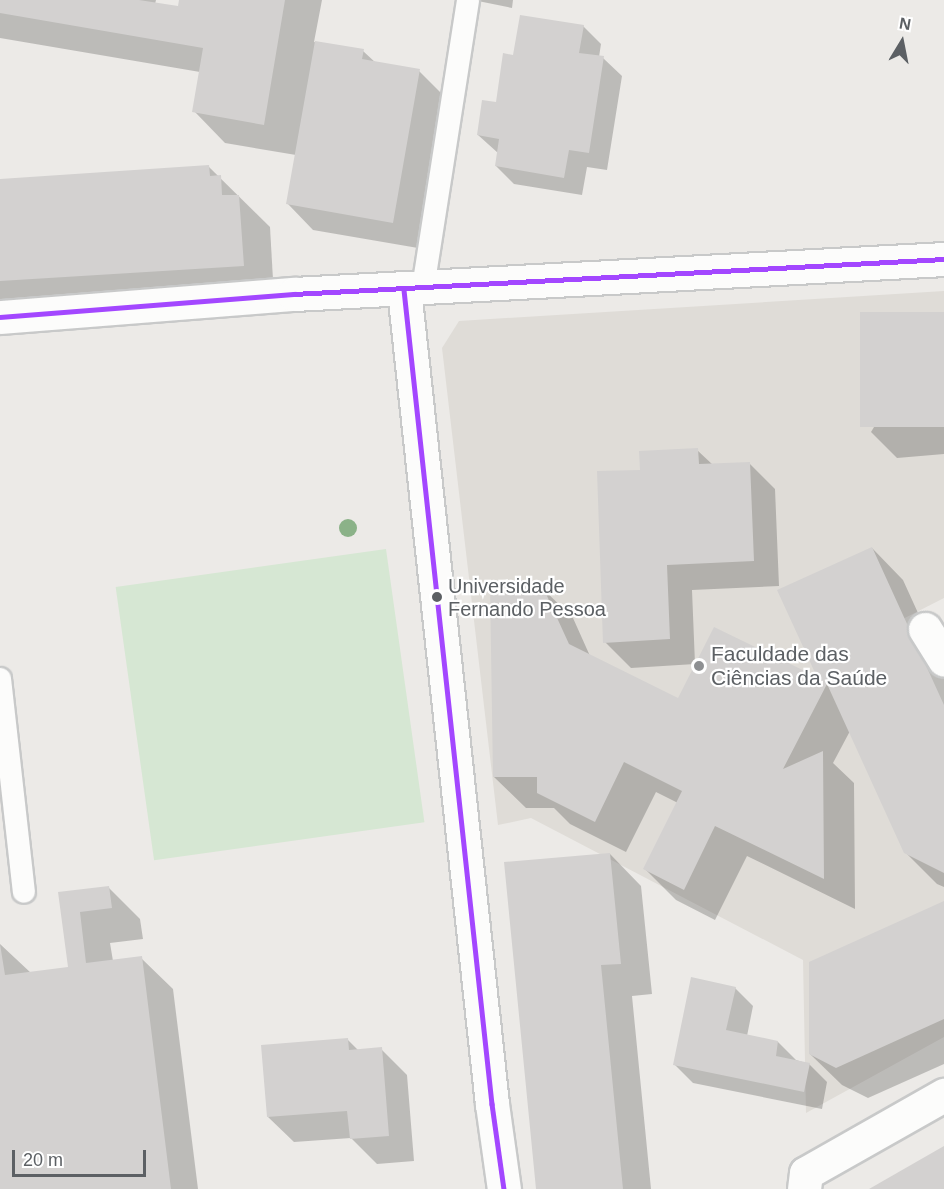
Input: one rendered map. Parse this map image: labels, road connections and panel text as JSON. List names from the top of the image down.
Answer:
{
  "places": ["Universidade Fernando Pessoa", "Faculdade das Ciências da Saúde"],
  "scale_bar": "20 m",
  "north": "top"
}
